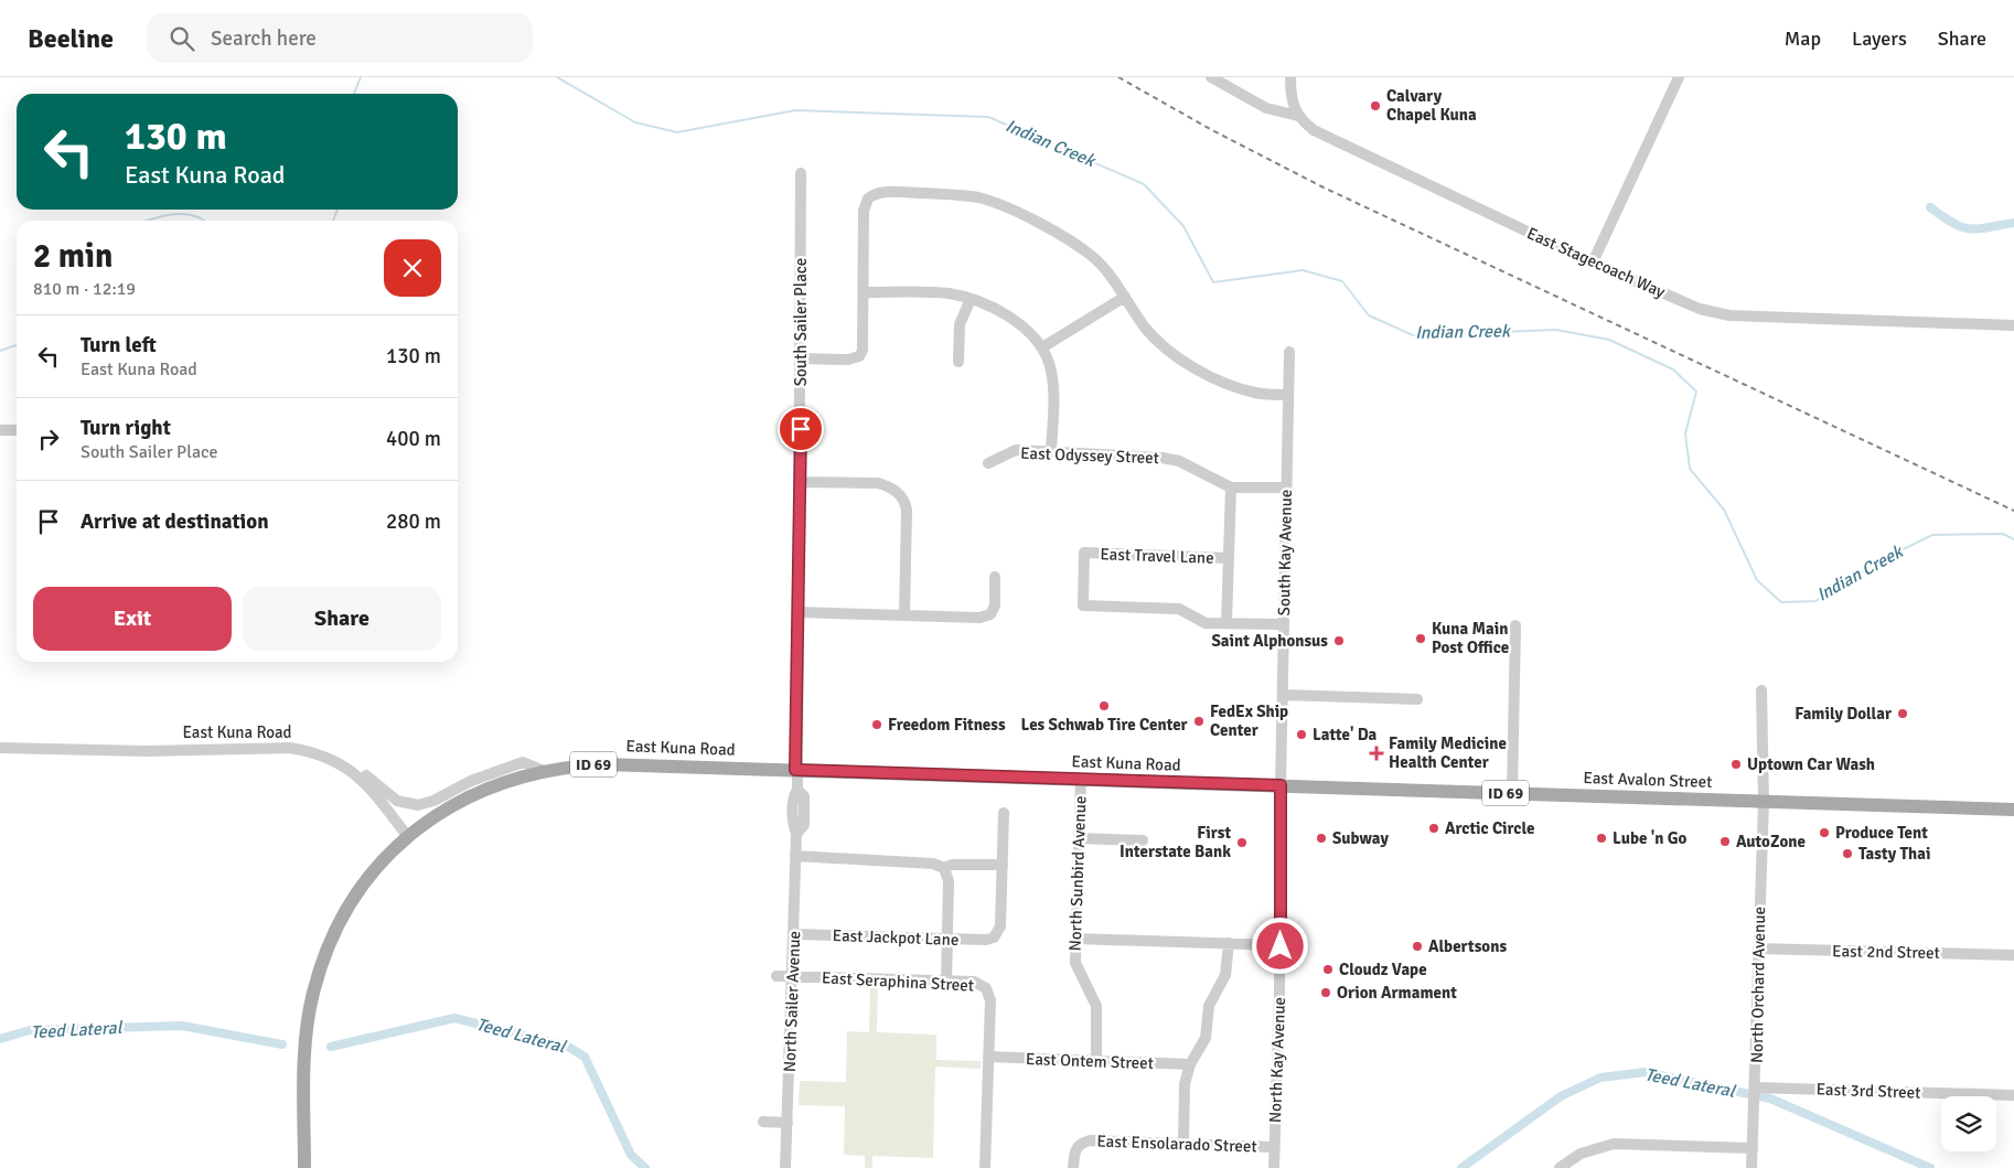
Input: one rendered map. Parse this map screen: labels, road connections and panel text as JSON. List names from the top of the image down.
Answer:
{
  "streets": {
    "main road": ["East Kuna Road", "ID 69", "East Avalon Street"],
    "street": [
      "East Stagecoach Way",
      "South Sailer Place",
      "East Odyssey Street",
      "South Kay Avenue",
      "East Travel Lane",
      "North Sunbird Avenue",
      "East Jackpot Lane",
      "East 2nd Street",
      "East Seraphina Street",
      "North Orchard Avenue",
      "North Sailer Avenue",
      "North Kay Avenue",
      "East Ontem Street",
      "East 3rd Street",
      "East Ensolarado Street"
    ]
  },
  "crossings": [
    ["South Sailer Place", "East Kuna Road"],
    ["South Sailer Place", "North Sailer Avenue"],
    ["East Odyssey Street", "South Kay Avenue"],
    ["South Kay Avenue", "East Kuna Road"],
    ["South Kay Avenue", "East Avalon Street"],
    ["South Kay Avenue", "North Kay Avenue"],
    ["East Kuna Road", "ID 69"],
    ["East Kuna Road", "East Avalon Street"],
    ["East Kuna Road", "North Sunbird Avenue"],
    ["East Kuna Road", "North Sailer Avenue"],
    ["East Kuna Road", "North Kay Avenue"],
    ["East Avalon Street", "North Orchard Avenue"],
    ["East Avalon Street", "North Kay Avenue"],
    ["North Sunbird Avenue", "East Ontem Street"],
    ["East Jackpot Lane", "North Sailer Avenue"],
    ["East 2nd Street", "North Orchard Avenue"],
    ["East Seraphina Street", "North Sailer Avenue"],
    ["East Seraphina Street", "East Ontem Street"],
    ["North Orchard Avenue", "East 3rd Street"],
    ["North Kay Avenue", "East Ensolarado Street"]
  ],
  "water": ["Indian Creek", "Teed Lateral"],
  "places": {
    "other": [
      "Calvary Chapel Kuna",
      "Kuna Main Post Office",
      "Saint Alphonsus",
      "Les Schwab Tire Center",
      "Family Dollar",
      "FedEx Ship Center",
      "Freedom Fitness",
      "Latte' Da",
      "Uptown Car Wash",
      "Arctic Circle",
      "Produce Tent",
      "Subway",
      "Lube 'n Go",
      "AutoZone",
      "First Interstate Bank",
      "Tasty Thai",
      "Albertsons",
      "Cloudz Vape",
      "Orion Armament"
    ],
    "health": ["Family Medicine Health Center"]
  },
  "page": {
    "header": "Beeline",
    "search": "Search here",
    "nav": ["Map", "Layers", "Share"],
    "turn": ["130 m", "East Kuna Road"],
    "heading": ["2 min", "810 m · 12:19"],
    "list": [
      {
        "name": "Turn left",
        "note": "East Kuna Road",
        "value": "130 m"
      },
      {
        "name": "Turn right",
        "note": "South Sailer Place",
        "value": "400 m"
      },
      {
        "name": "Arrive at destination",
        "value": "280 m"
      }
    ],
    "buttons": ["Exit", "Share"]
  }
}
